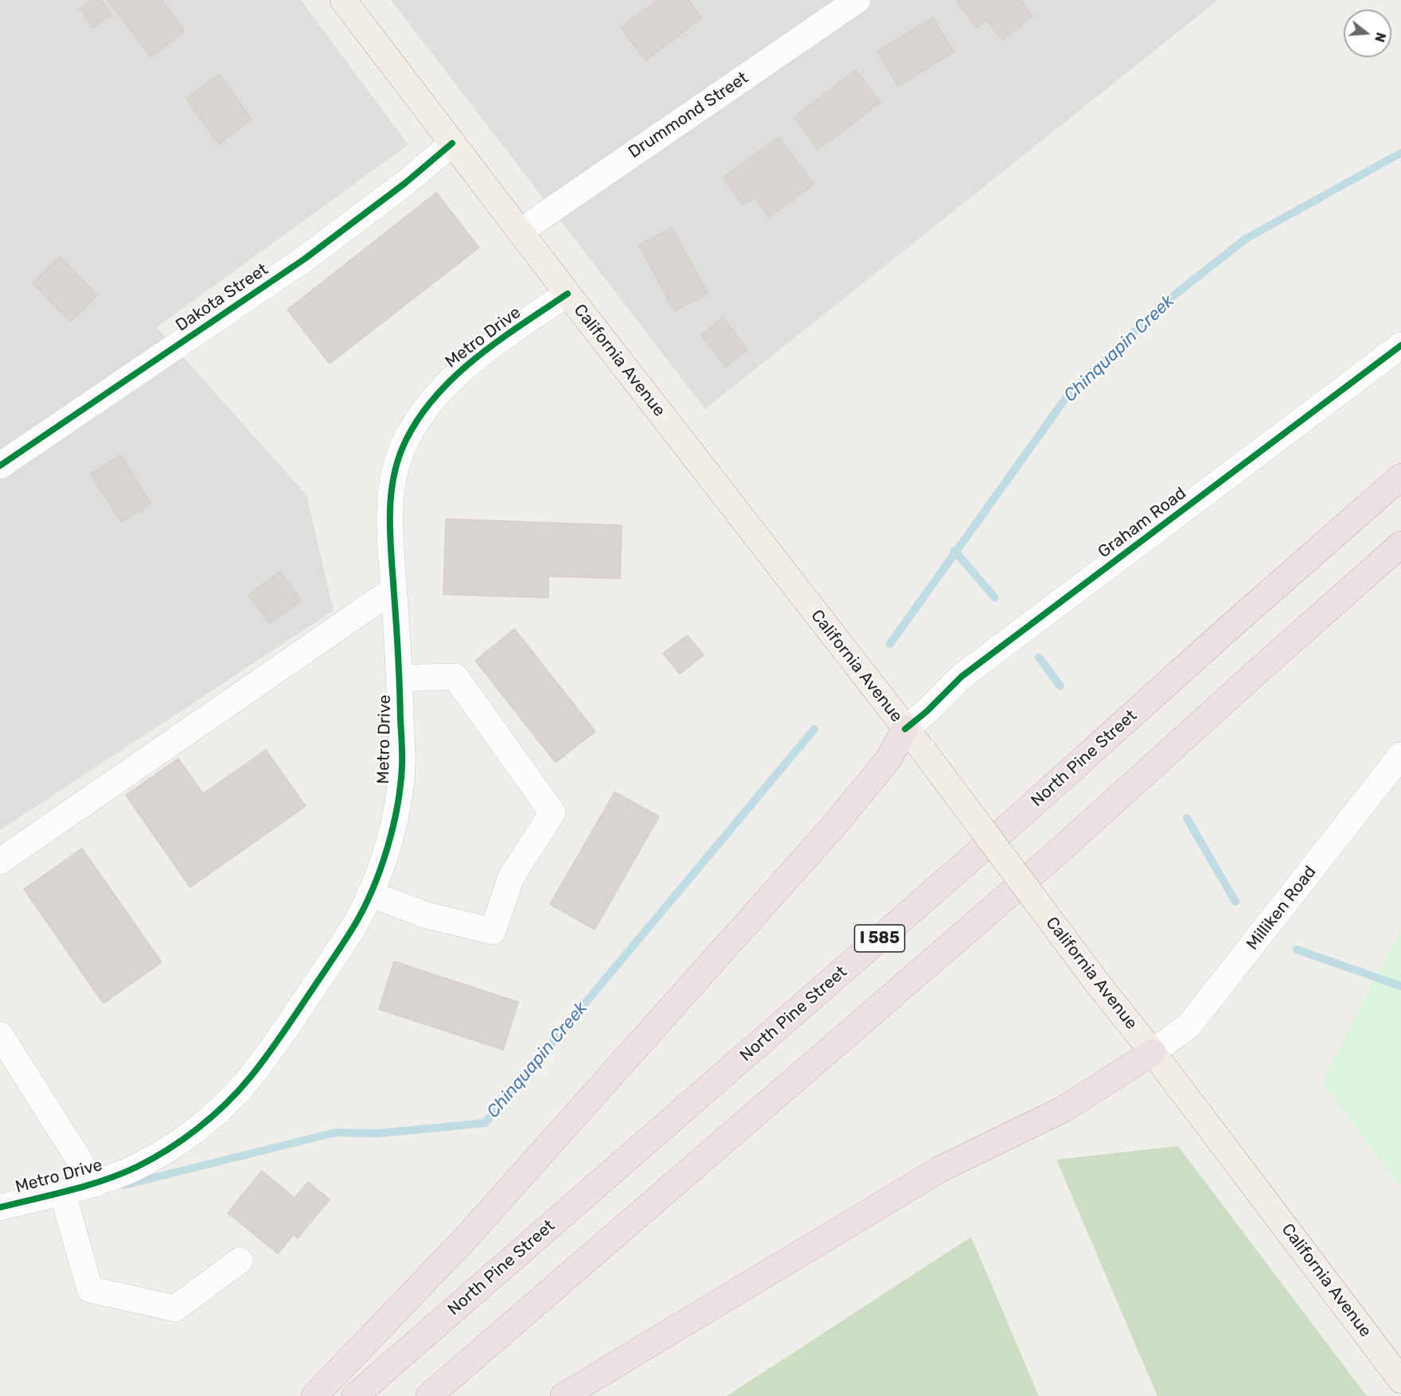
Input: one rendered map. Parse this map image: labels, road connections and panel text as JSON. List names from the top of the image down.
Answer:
{
  "streets": {
    "highway": ["North Pine Street", "I 585"],
    "main road": ["California Avenue"],
    "street": [
      "Drummond Street",
      "Dakota Street",
      "Metro Drive",
      "Graham Road",
      "Milliken Road"
    ]
  },
  "crossings": [
    ["Drummond Street", "California Avenue"],
    ["Dakota Street", "California Avenue"],
    ["Metro Drive", "California Avenue"],
    ["California Avenue", "Graham Road"],
    ["California Avenue", "Milliken Road"]
  ],
  "water": ["Chinquapin Creek"],
  "north": "right"
}
